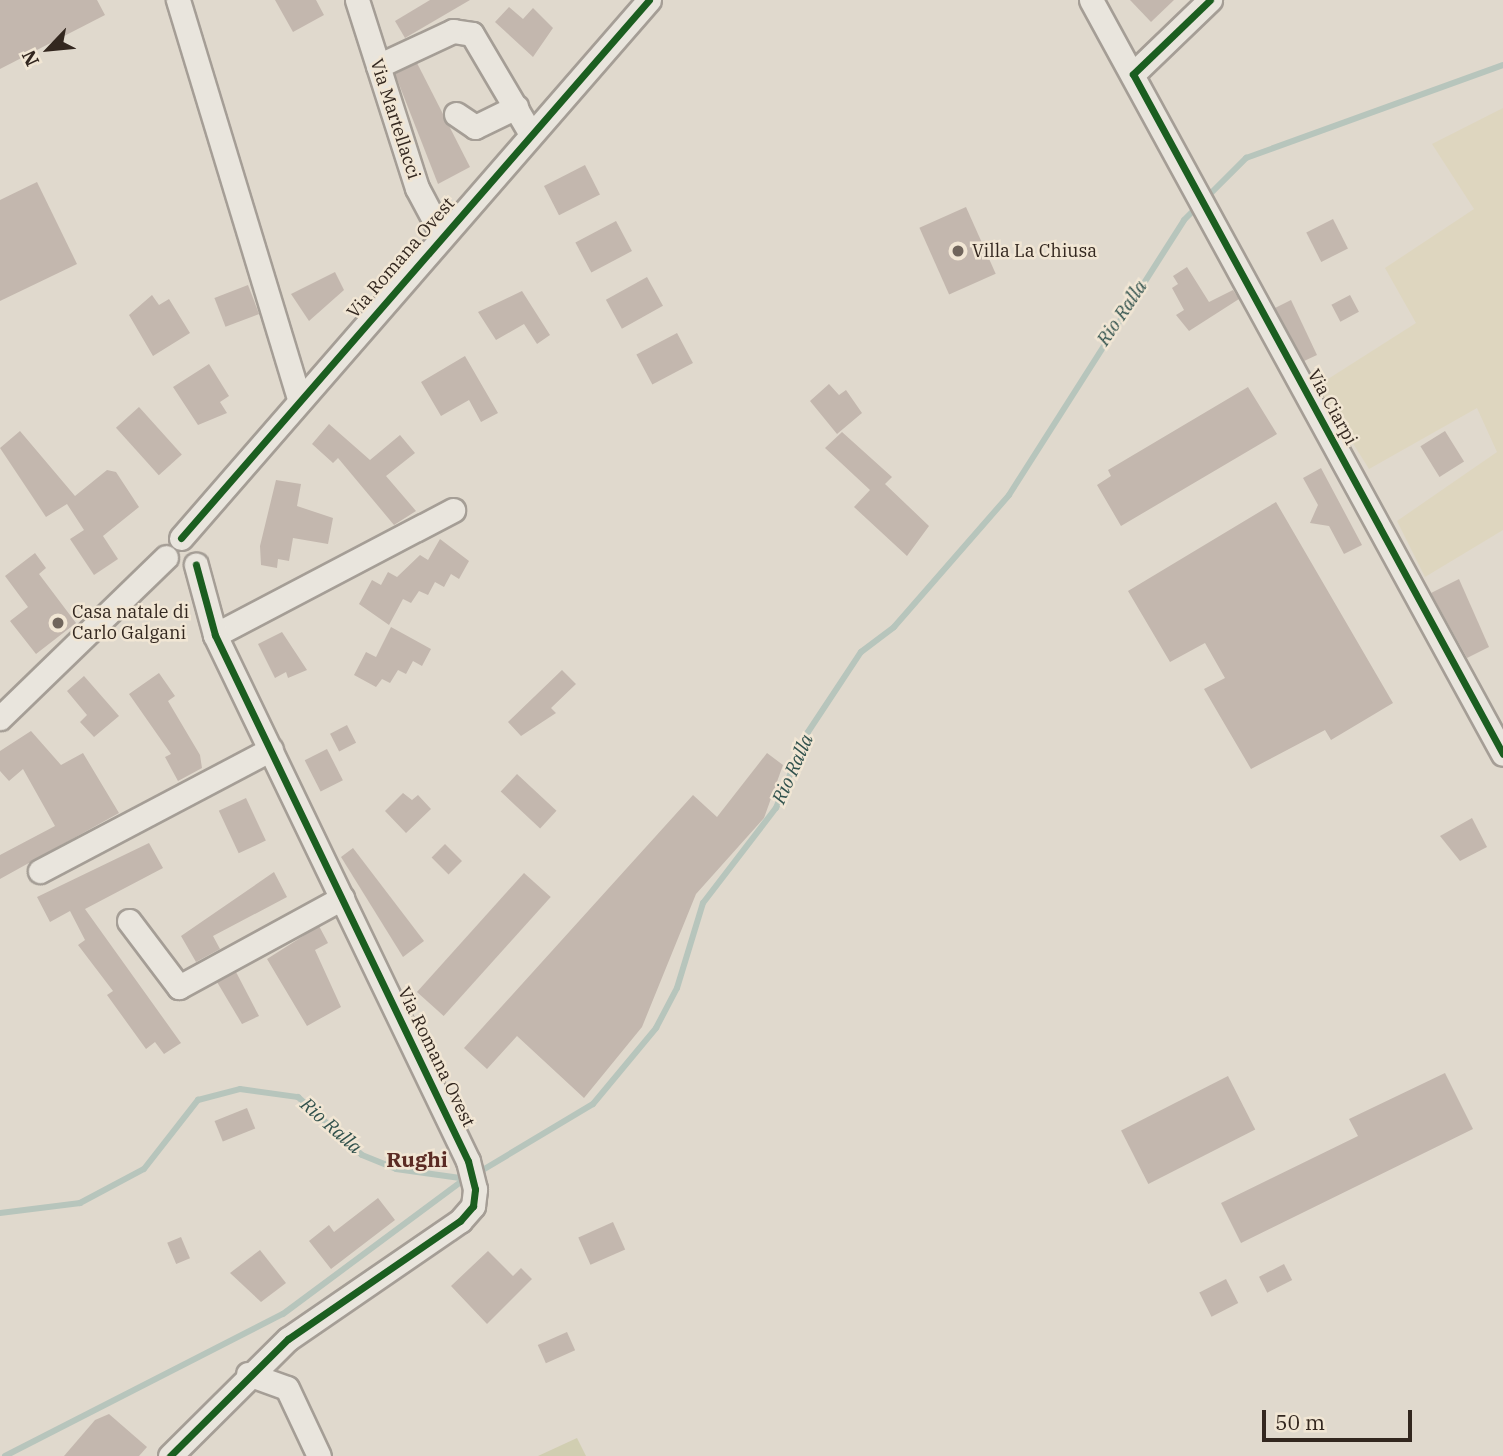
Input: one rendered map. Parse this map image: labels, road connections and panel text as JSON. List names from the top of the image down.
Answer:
{
  "streets": {
    "street": ["Via Martellacci", "Via Romana Ovest", "Via Ciarpi"]
  },
  "crossings": [
    ["Via Martellacci", "Via Romana Ovest"]
  ],
  "districts": ["Rughi"],
  "water": ["Rio Ralla"],
  "places": ["Villa La Chiusa", "Casa natale di Carlo Galgani"],
  "scale_bar": "50 m",
  "north": "bottom left"
}
